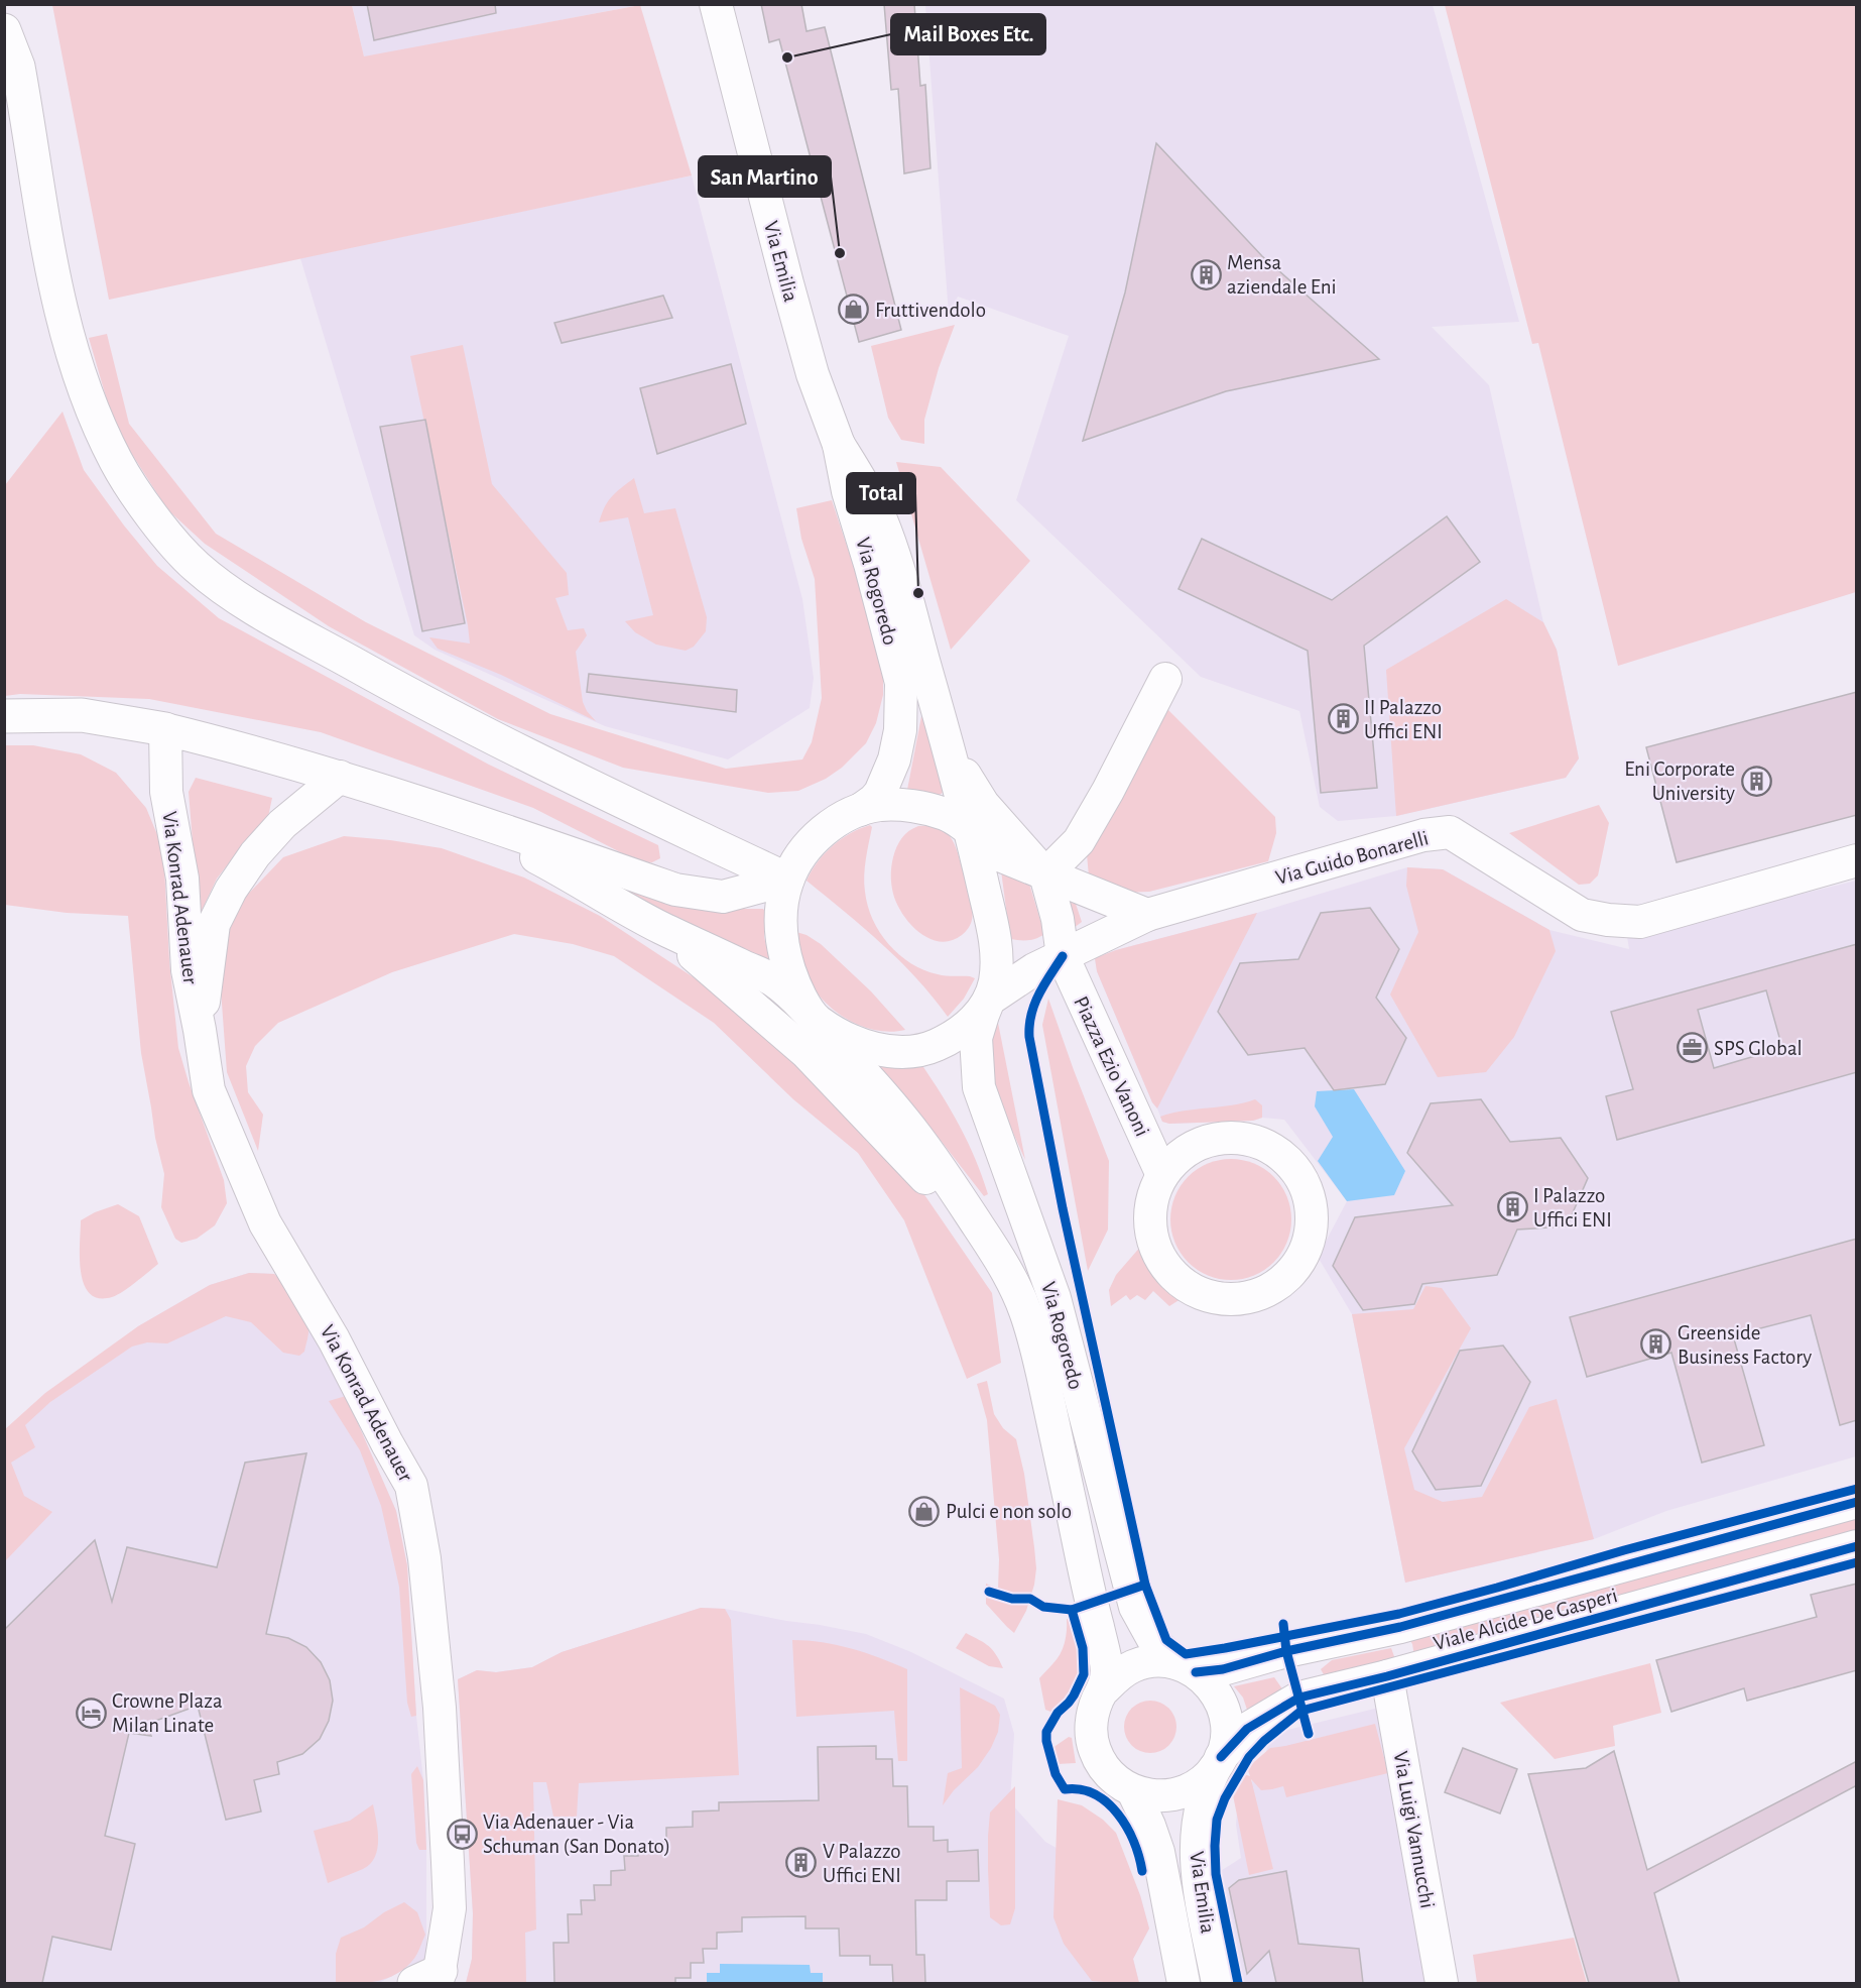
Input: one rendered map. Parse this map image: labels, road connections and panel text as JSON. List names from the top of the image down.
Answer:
{
  "streets": {
    "street": [
      "Via Emilia",
      "Via Rogoredo",
      "Via Guido Bonarelli",
      "Via Konrad Adenauer",
      "Piazza Ezio Vanoni",
      "Viale Alcide De Gasperi",
      "Via Luigi Vannucchi"
    ]
  },
  "crossings": [
    ["Via Emilia", "Via Rogoredo"],
    ["Via Emilia", "Viale Alcide De Gasperi"],
    ["Via Rogoredo", "Via Guido Bonarelli"],
    ["Via Rogoredo", "Viale Alcide De Gasperi"],
    ["Via Guido Bonarelli", "Piazza Ezio Vanoni"],
    ["Viale Alcide De Gasperi", "Via Luigi Vannucchi"]
  ],
  "places": {
    "other": ["Mail Boxes Etc.", "San Martino", "Total"],
    "building": [
      "Mensa aziendale Eni",
      "II Palazzo Uffici ENI",
      "Eni Corporate University",
      "I Palazzo Uffici ENI",
      "Greenside Business Factory",
      "V Palazzo Uffici ENI"
    ],
    "shop": ["Fruttivendolo", "Pulci e non solo"],
    "office": ["SPS Global"],
    "hotel": ["Crowne Plaza Milan Linate"],
    "bus stop": ["Via Adenauer - Via Schuman (San Donato)"]
  }
}
